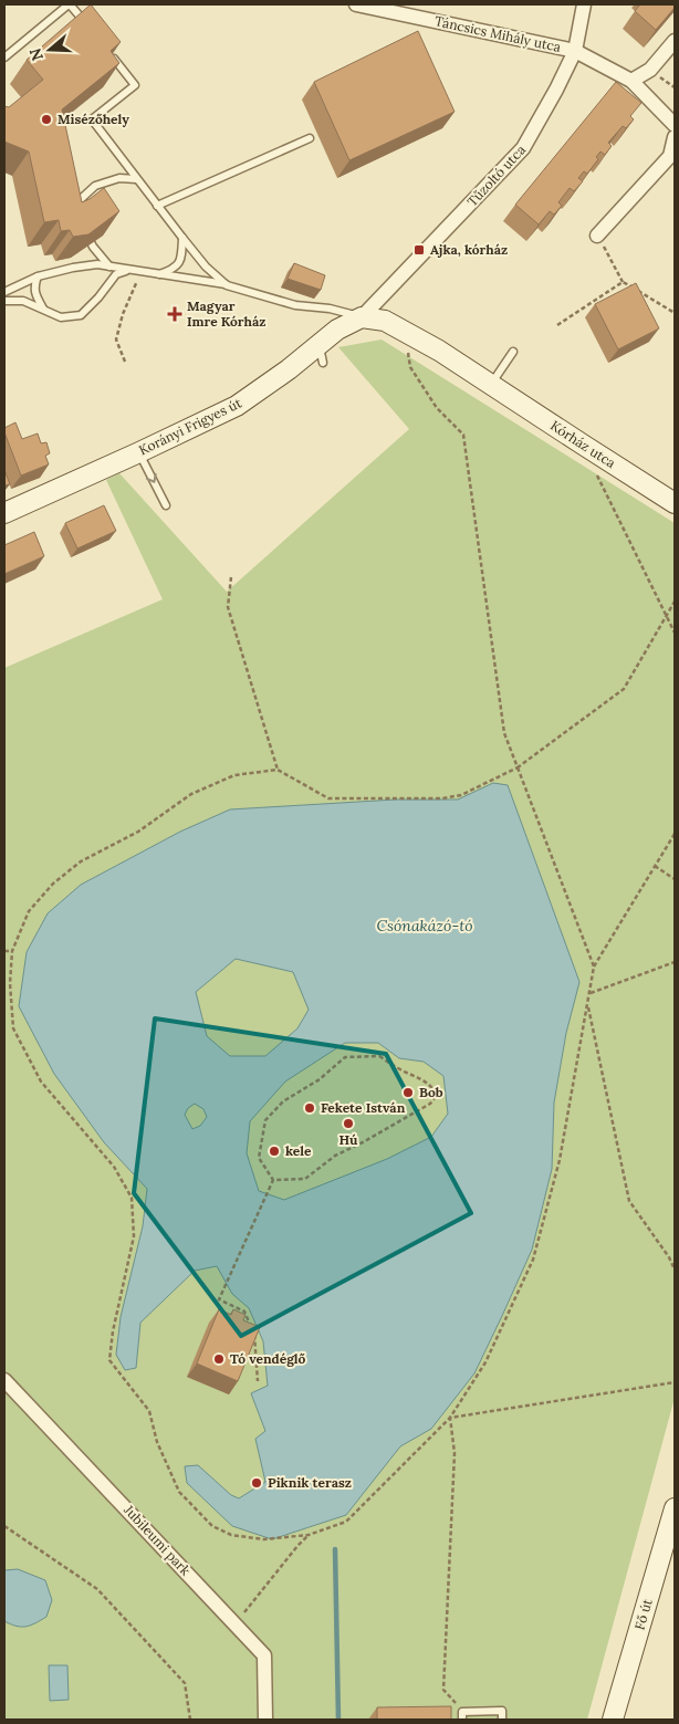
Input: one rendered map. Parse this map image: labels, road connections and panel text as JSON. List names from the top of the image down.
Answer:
{
  "streets": {
    "main road": ["Korányi Frigyes út", "Kórház utca", "Fő út"],
    "street": ["Táncsics Mihály utca", "Tűzoltó utca", "Jubileumi park"]
  },
  "crossings": [
    ["Táncsics Mihály utca", "Tűzoltó utca"],
    ["Tűzoltó utca", "Korányi Frigyes út"],
    ["Tűzoltó utca", "Kórház utca"],
    ["Korányi Frigyes út", "Kórház utca"]
  ],
  "water": ["Csónakázó-tó"],
  "places": {
    "other": [
      "Misézőhely",
      "Bob",
      "Fekete István",
      "Hú",
      "kele",
      "Tó vendéglő",
      "Piknik terasz"
    ],
    "transit": ["Ajka, kórház"],
    "health": ["Magyar Imre Kórház"]
  },
  "north": "left"
}
